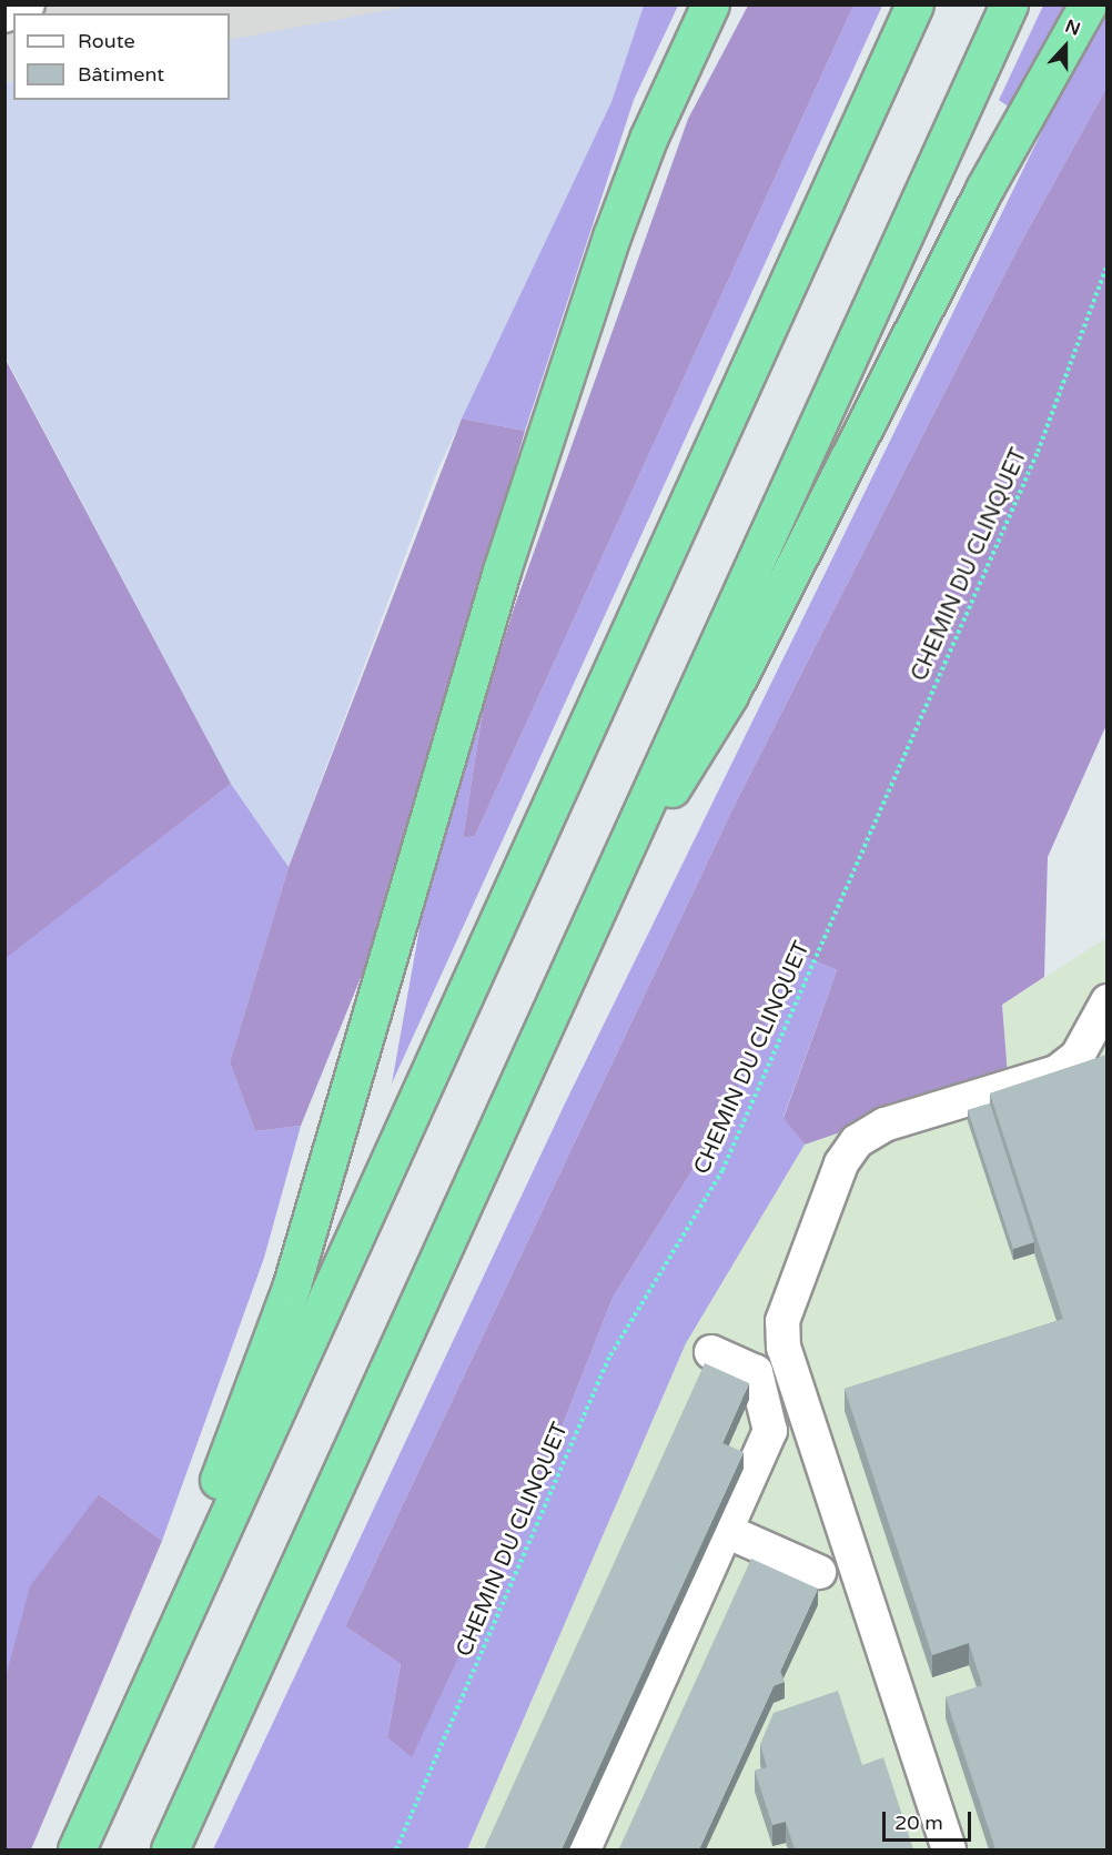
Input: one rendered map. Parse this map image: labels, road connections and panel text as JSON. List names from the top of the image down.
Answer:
{
  "streets": {
    "path": ["CHEMIN DU CLINQUET"]
  },
  "legend": ["Route", "Bâtiment"],
  "scale_bar": "20 m",
  "north": "top"
}
